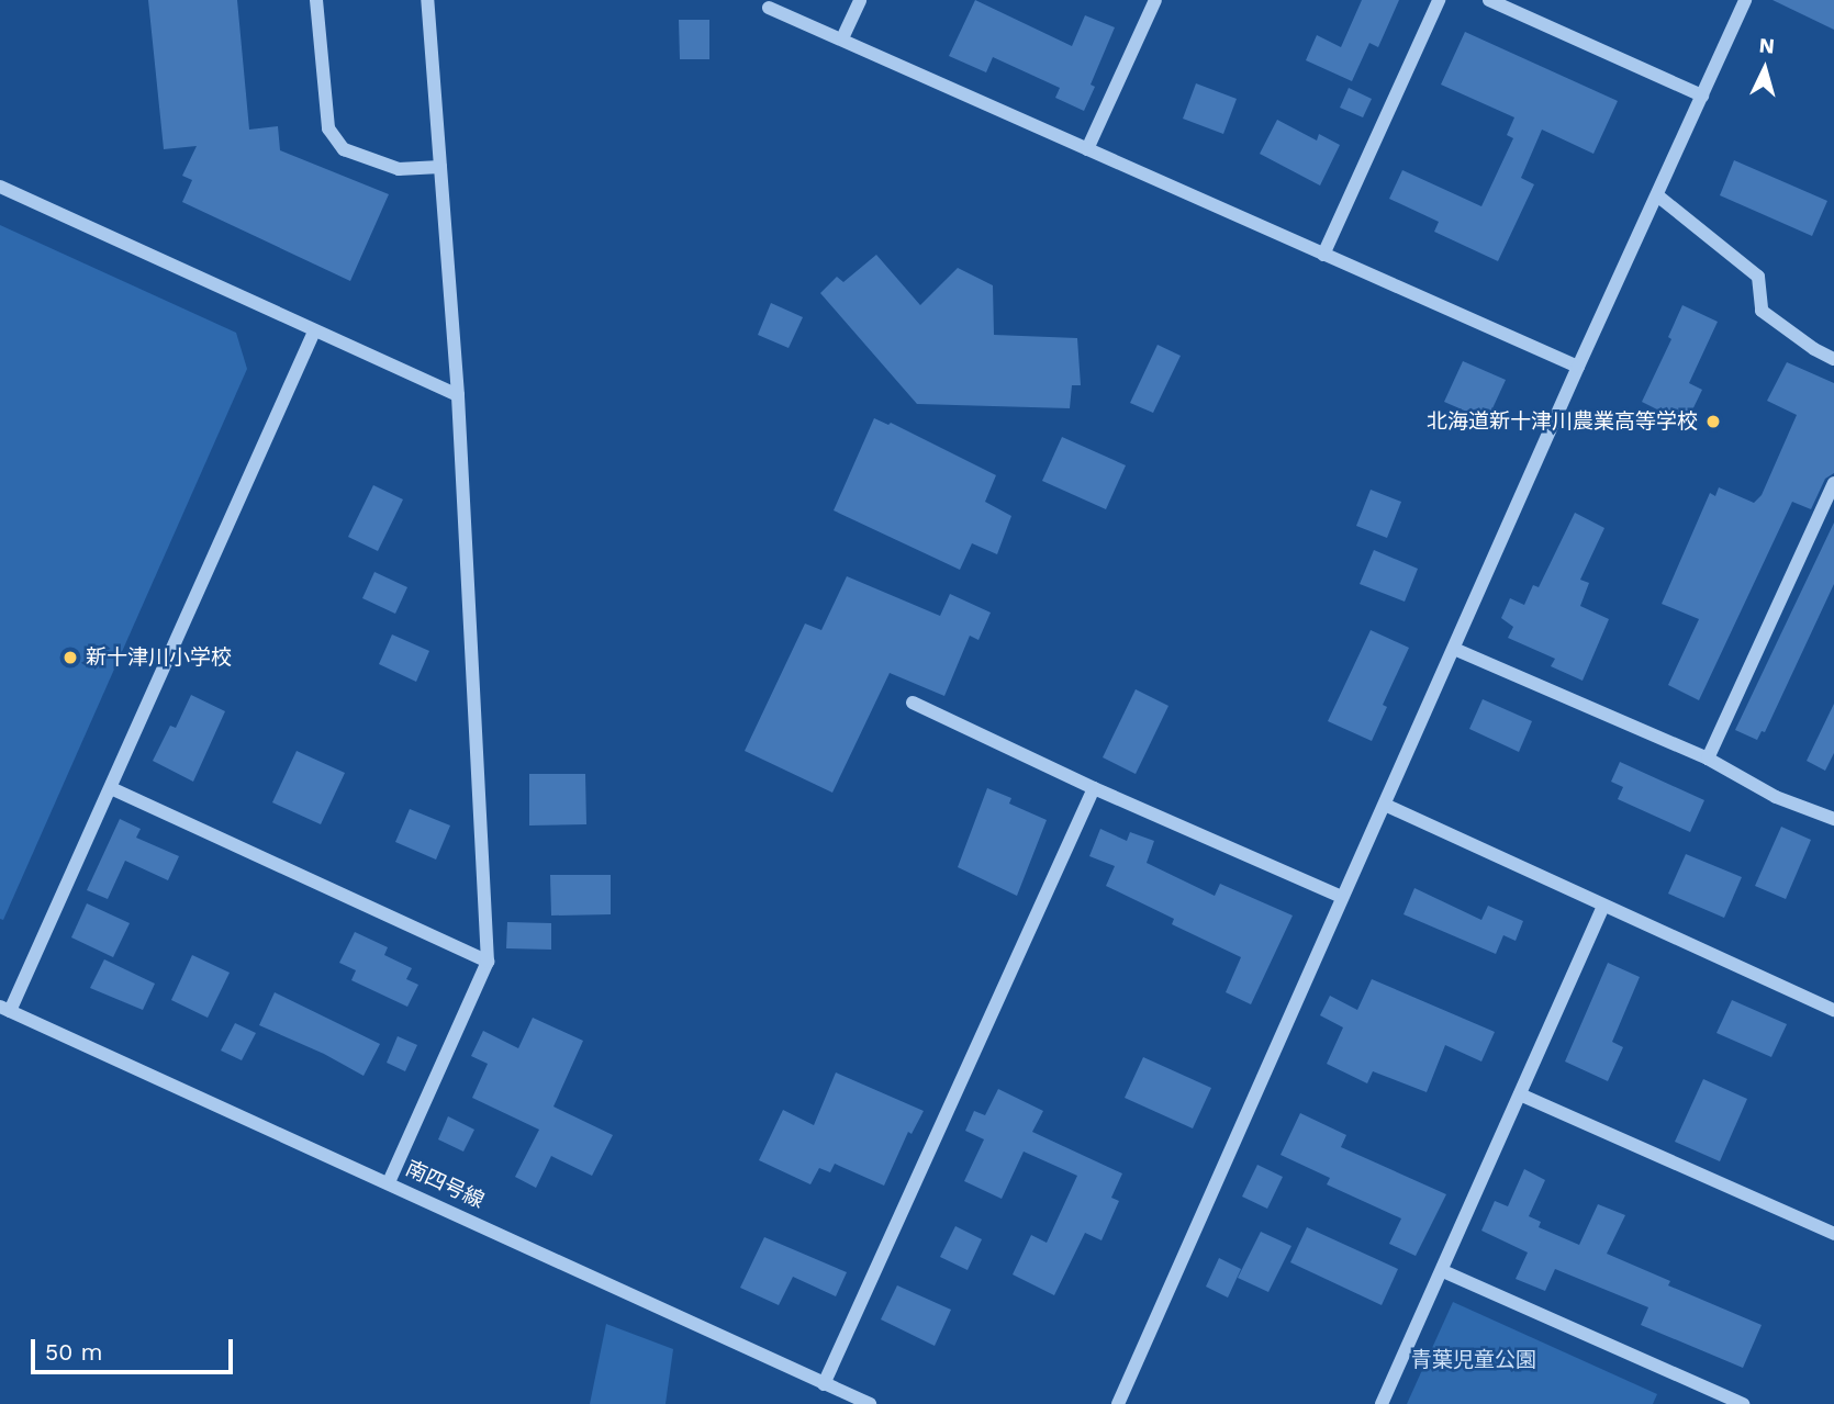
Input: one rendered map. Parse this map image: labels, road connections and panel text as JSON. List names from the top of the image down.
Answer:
{
  "streets": {
    "street": ["南四号線"]
  },
  "parks": ["青葉児童公園"],
  "places": ["北海道新十津川農業高等学校", "新十津川小学校"],
  "scale_bar": "50 m",
  "north": "top"
}
